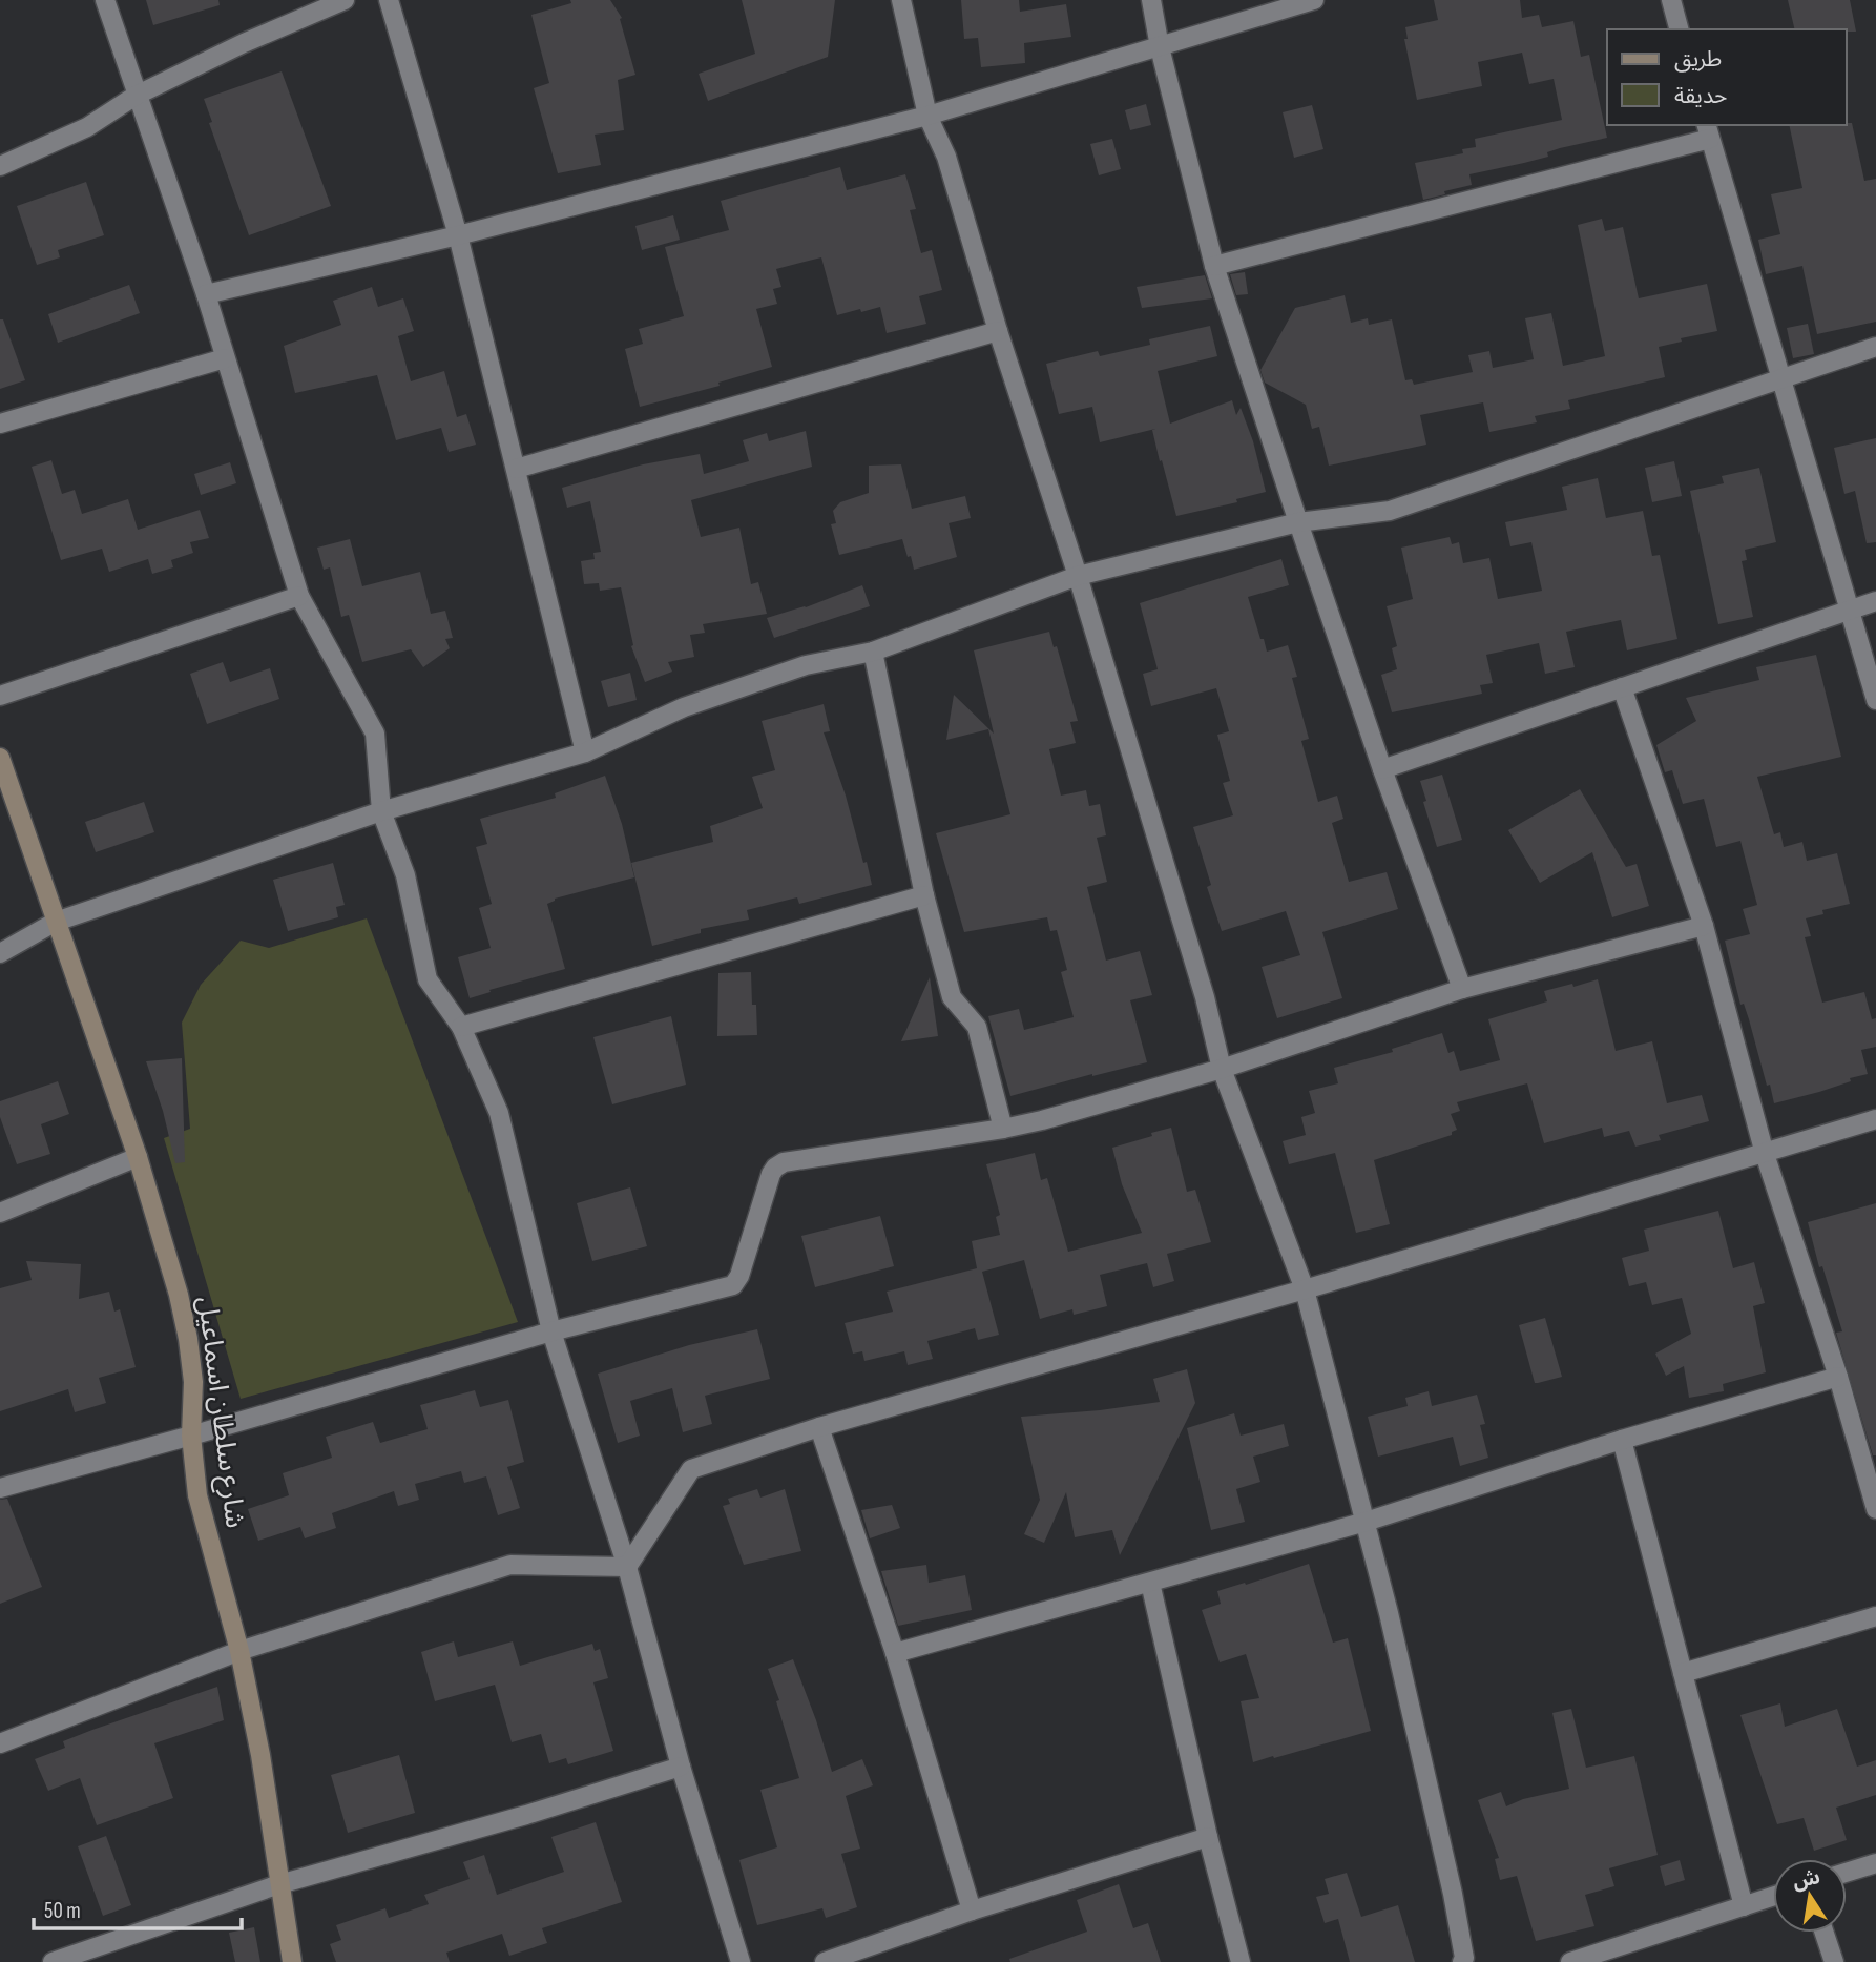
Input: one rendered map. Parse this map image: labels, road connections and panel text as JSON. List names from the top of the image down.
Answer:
{
  "streets": {
    "street": ["شارع سلطان اسماعيل"]
  },
  "legend": ["طريق", "حديقة"],
  "scale_bar": "50 m",
  "north": "top"
}
